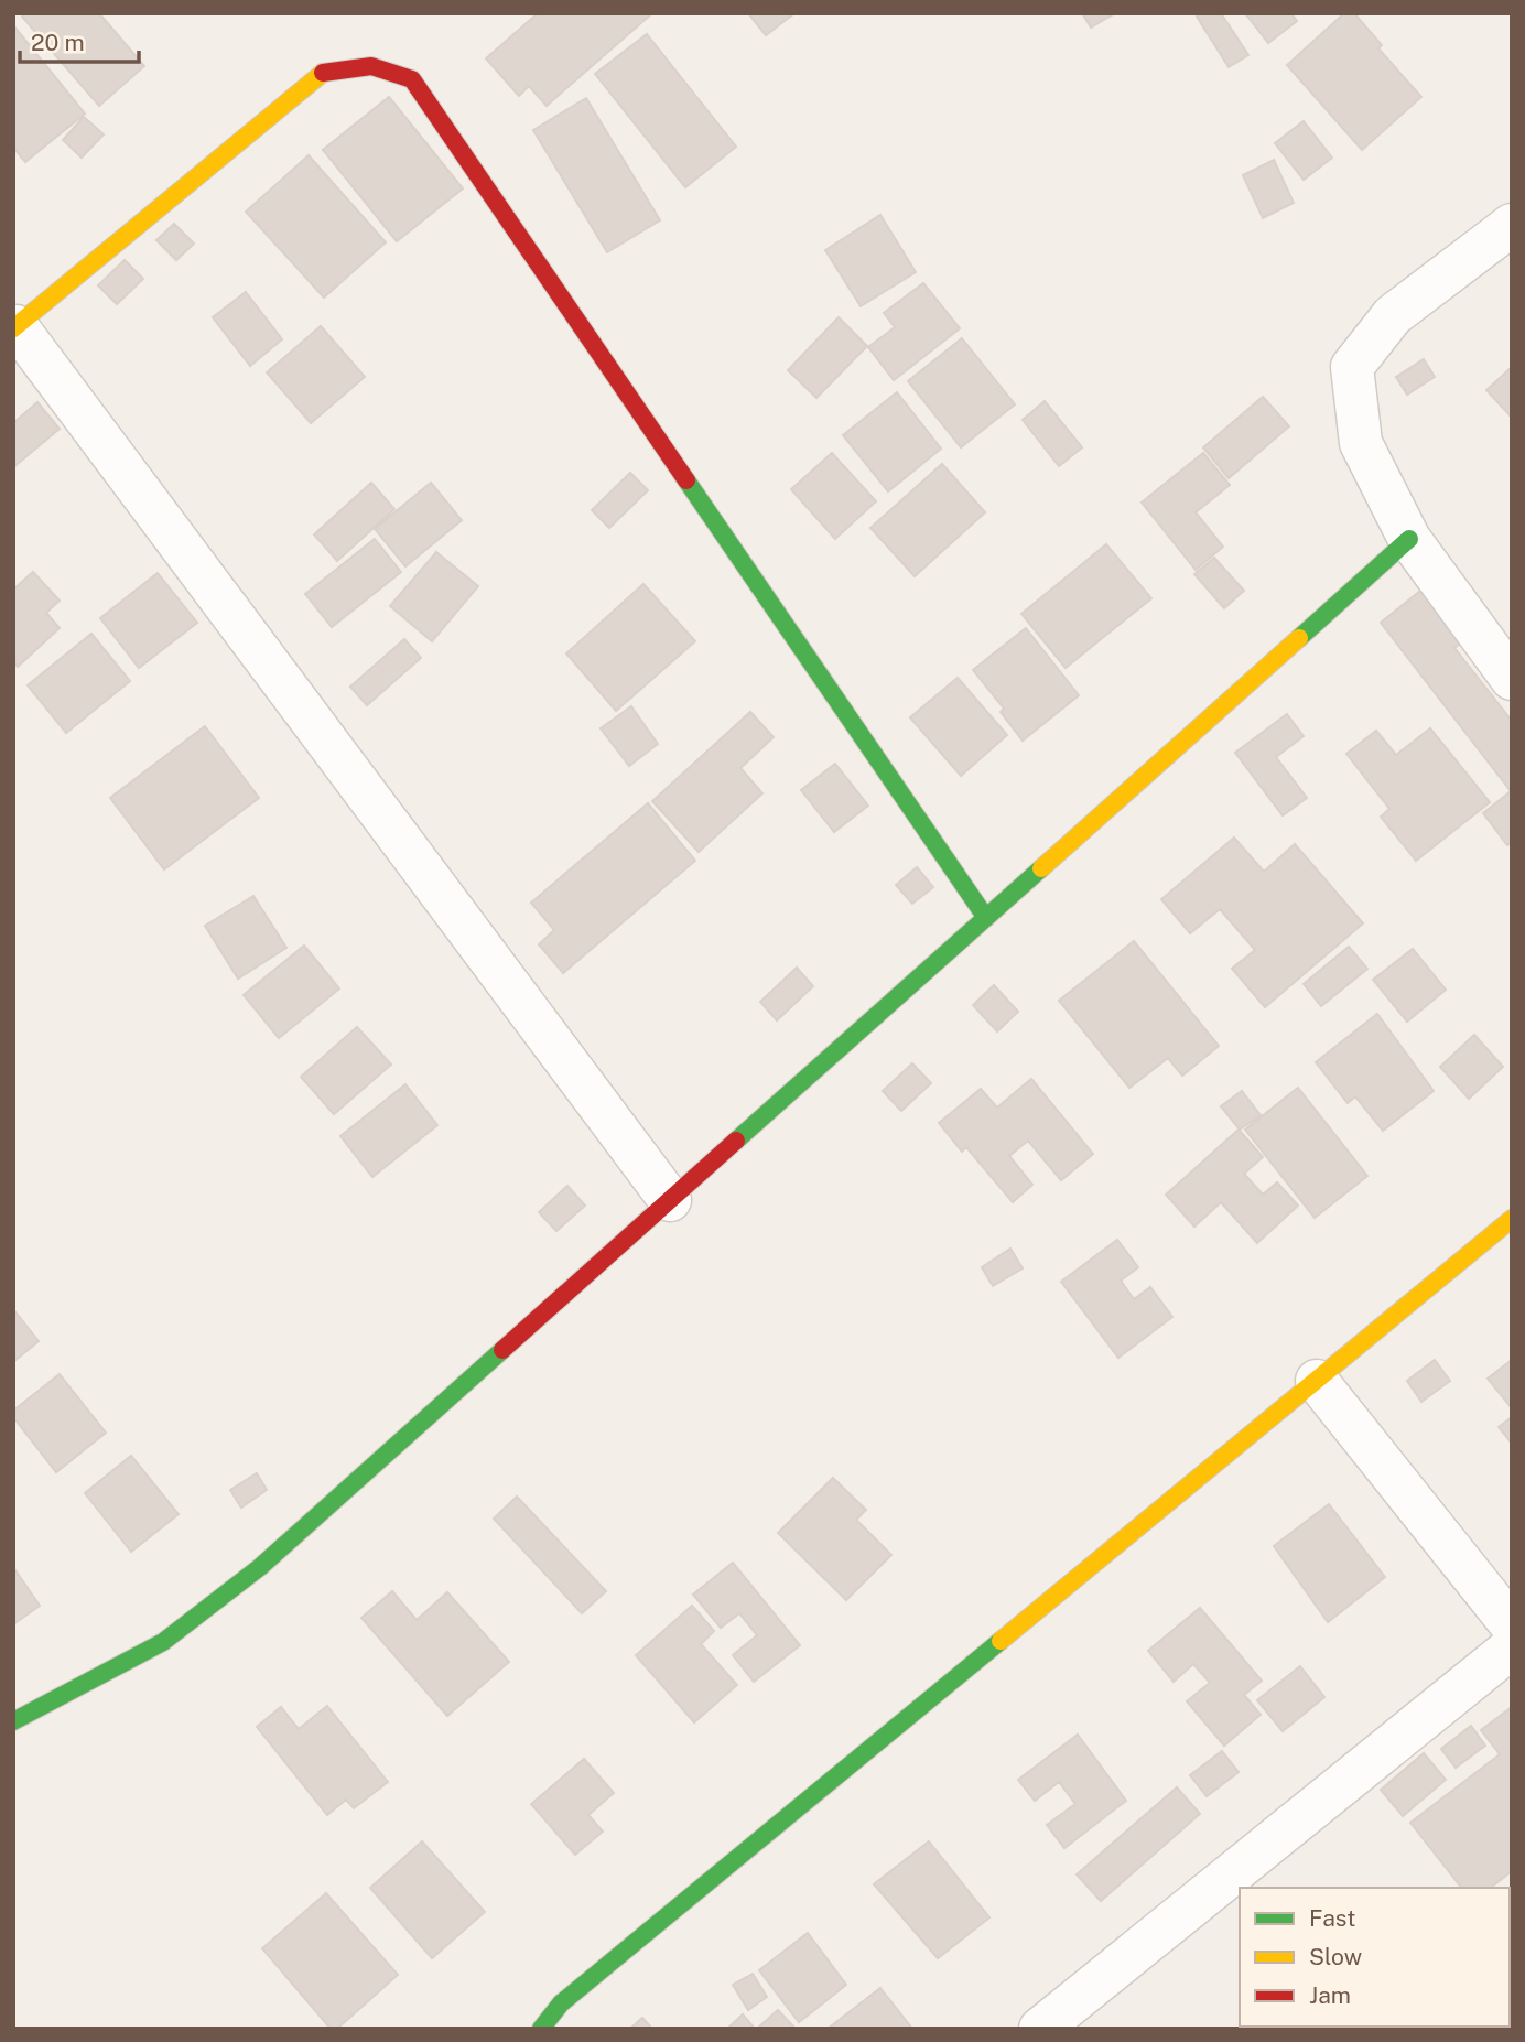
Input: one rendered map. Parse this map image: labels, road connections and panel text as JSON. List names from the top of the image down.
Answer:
{
  "legend": ["Fast", "Slow", "Jam"],
  "scale_bar": "20 m"
}
